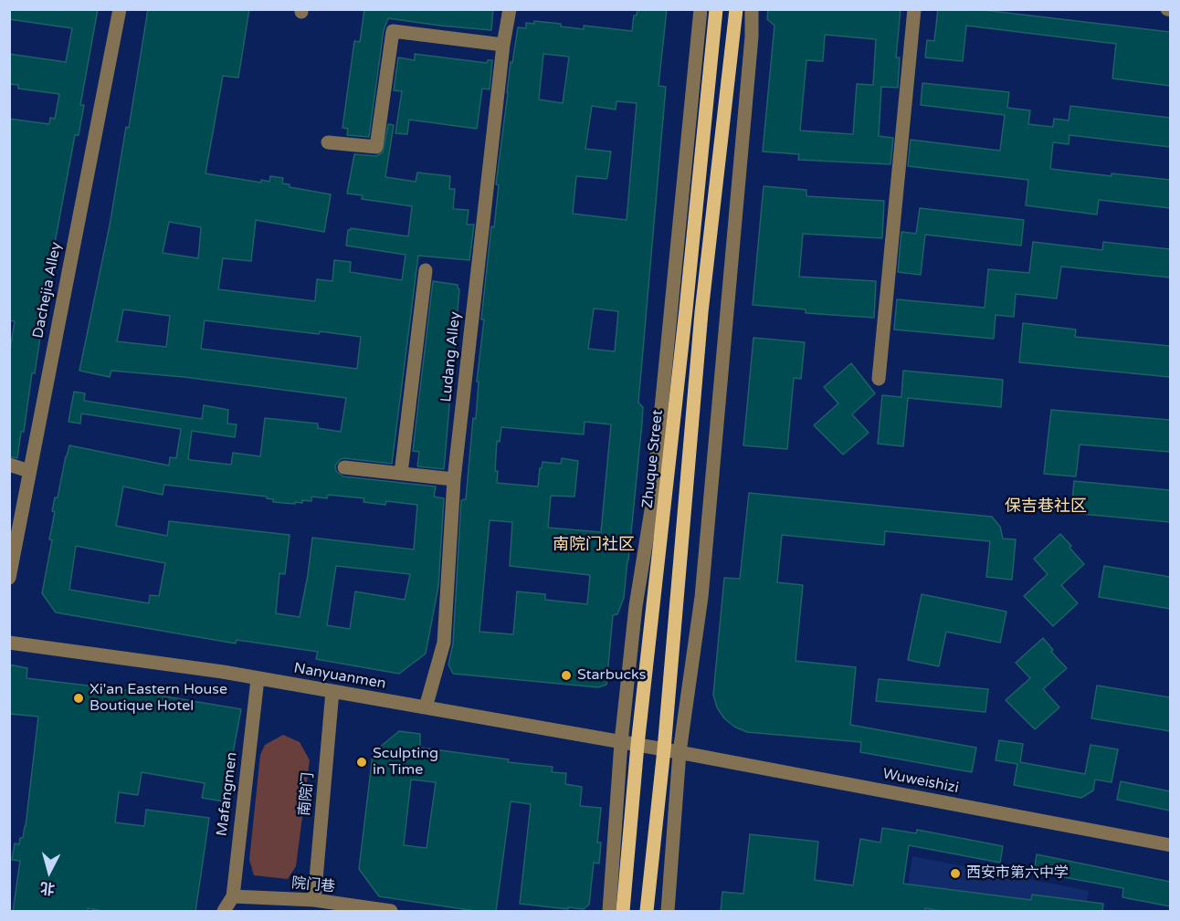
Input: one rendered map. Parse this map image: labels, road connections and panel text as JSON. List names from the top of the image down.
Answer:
{
  "streets": {
    "main road": ["Zhuque Street"],
    "street": [
      "Dachejia Alley",
      "Ludang Alley",
      "Nanyuanmen",
      "Wuweishizi",
      "Mafangmen",
      "南院门",
      "院门巷"
    ]
  },
  "crossings": [
    ["Ludang Alley", "Nanyuanmen"],
    ["Zhuque Street", "Nanyuanmen"],
    ["Nanyuanmen", "Wuweishizi"],
    ["Nanyuanmen", "Mafangmen"],
    ["Nanyuanmen", "南院门"],
    ["Mafangmen", "院门巷"],
    ["南院门", "院门巷"]
  ],
  "districts": ["保吉巷社区", "南院门社区"],
  "places": [
    "Starbucks",
    "Xi'an Eastern House Boutique Hotel",
    "Sculpting in Time",
    "西安市第六中学"
  ],
  "north": "bottom"
}
